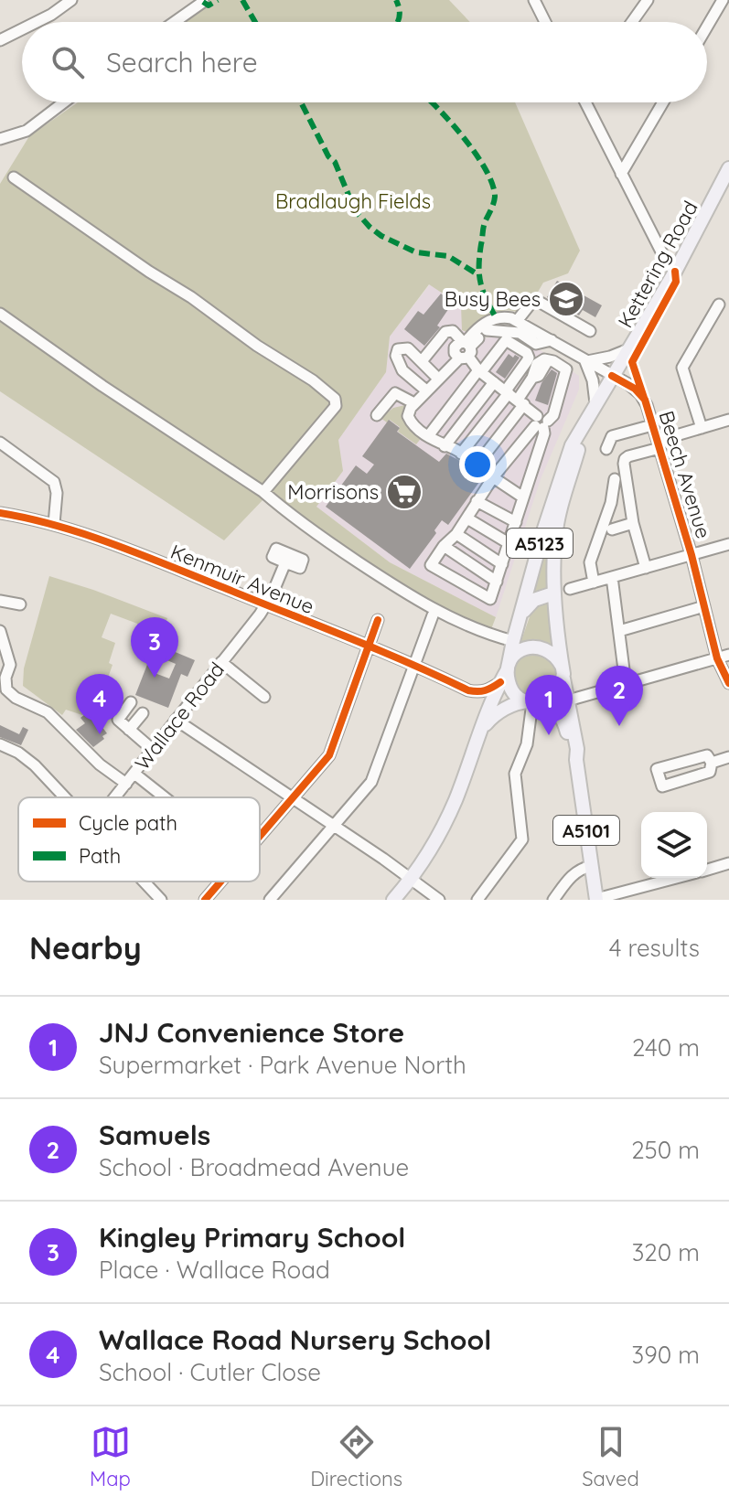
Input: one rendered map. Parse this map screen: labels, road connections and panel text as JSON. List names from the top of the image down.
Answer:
{
  "streets": {
    "main road": ["Kettering Road", "A5123", "A5101"],
    "street": ["Beech Avenue", "Kenmuir Avenue", "Wallace Road"]
  },
  "crossings": [
    ["Kettering Road", "Beech Avenue"],
    ["Kettering Road", "Kenmuir Avenue"],
    ["Kettering Road", "A5101"],
    ["Beech Avenue", "Kenmuir Avenue"],
    ["Kenmuir Avenue", "Wallace Road"],
    ["Kenmuir Avenue", "A5101"]
  ],
  "parks": ["Bradlaugh Fields"],
  "places": {
    "school or university": ["Busy Bees"],
    "supermarket": ["Morrisons"]
  },
  "legend": ["Cycle path", "Path"],
  "page": {
    "search": "Search here",
    "pins": [
      "3",
      "2",
      "4",
      "1"
    ],
    "heading": ["Nearby", "4 results"],
    "list": [
      {
        "mark": "1",
        "name": "JNJ Convenience Store",
        "note": "Supermarket · Park Avenue North",
        "value": "240 m"
      },
      {
        "mark": "2",
        "name": "Samuels",
        "note": "School · Broadmead Avenue",
        "value": "250 m"
      },
      {
        "mark": "3",
        "name": "Kingley Primary School",
        "note": "Place · Wallace Road",
        "value": "320 m"
      },
      {
        "mark": "4",
        "name": "Wallace Road Nursery School",
        "note": "School · Cutler Close",
        "value": "390 m"
      }
    ],
    "nav": ["Map", "Directions", "Saved"]
  }
}
